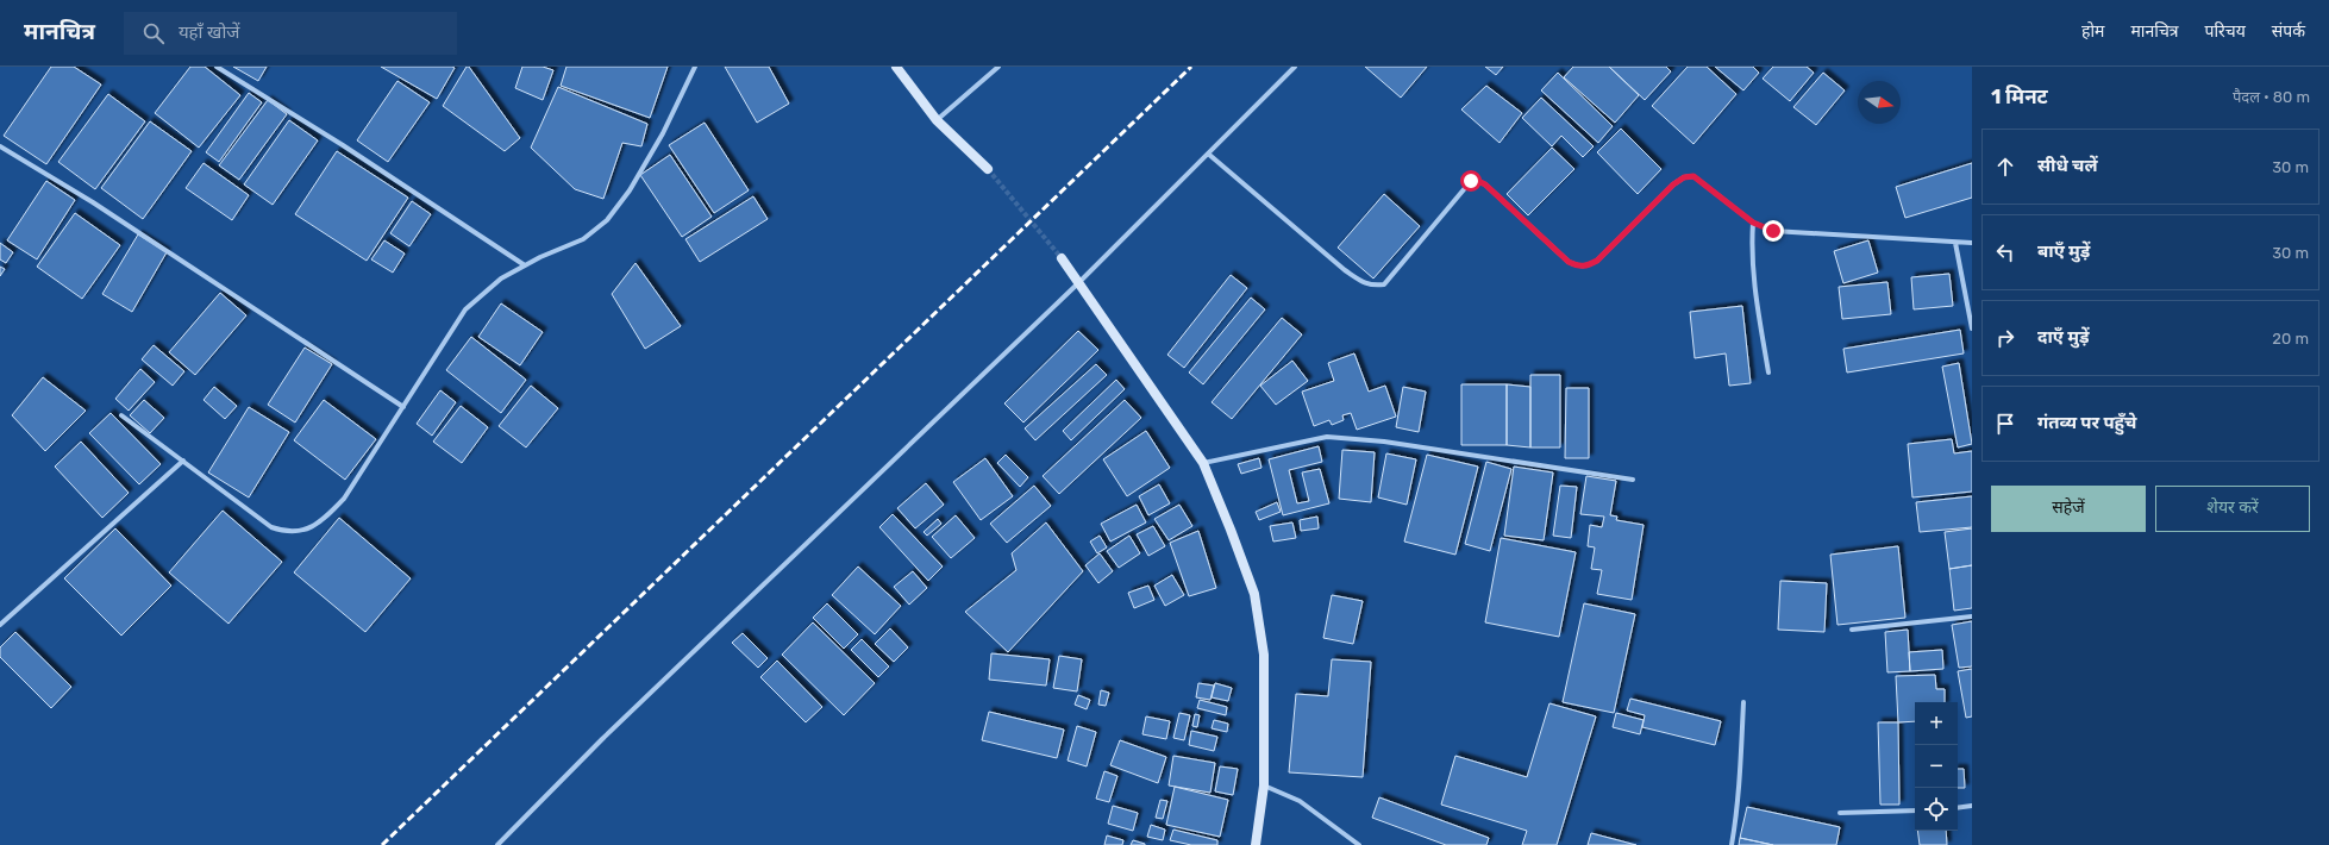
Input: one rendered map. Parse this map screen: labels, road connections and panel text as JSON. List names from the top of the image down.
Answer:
{
  "north": "right",
  "page": {
    "header": "मानचित्र",
    "search": "यहाँ खोजें",
    "nav": [
      "होम",
      "मानचित्र",
      "परिचय",
      "संपर्क"
    ],
    "heading": ["1 मिनट", "पैदल · 80 m"],
    "list": [
      ["सीधे चलें", "30 m"],
      ["बाएँ मुड़ें", "30 m"],
      ["दाएँ मुड़ें", "20 m"],
      "गंतव्य पर पहुँचे"
    ],
    "buttons": ["सहेजें", "शेयर करें"],
    "map_buttons": ["+", "−"]
  }
}
